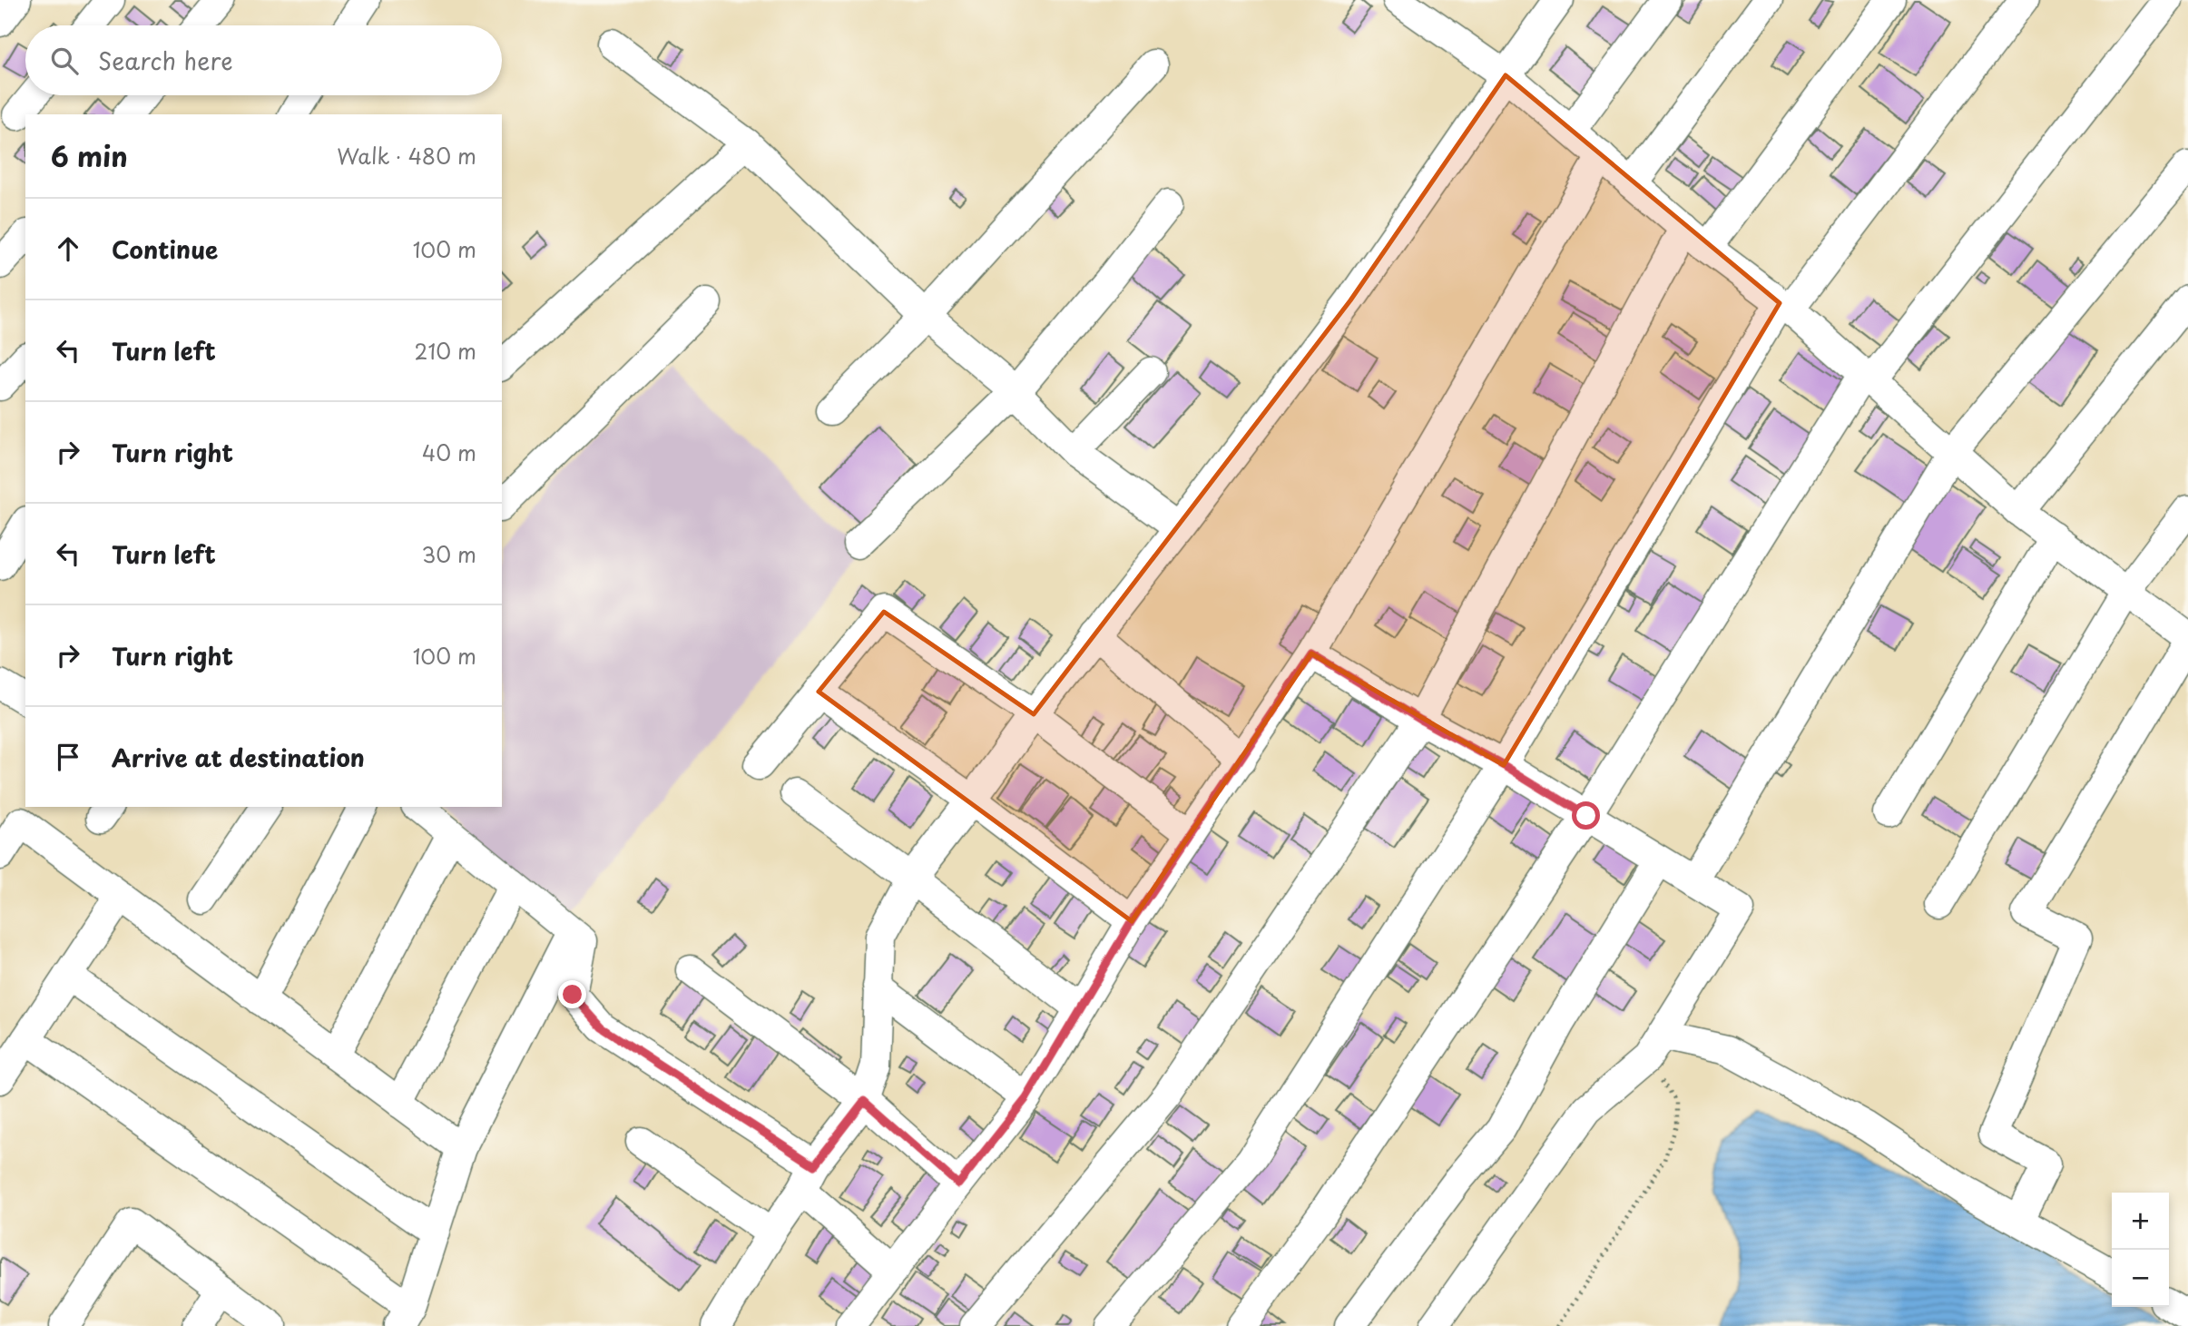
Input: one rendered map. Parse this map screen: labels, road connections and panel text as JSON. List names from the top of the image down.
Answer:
{
  "page": {
    "search": "Search here",
    "heading": ["6 min", "Walk · 480 m"],
    "list": [
      ["Continue", "100 m"],
      ["Turn left", "210 m"],
      ["Turn right", "40 m"],
      ["Turn left", "30 m"],
      ["Turn right", "100 m"],
      "Arrive at destination"
    ],
    "map_buttons": ["+", "−"]
  }
}
